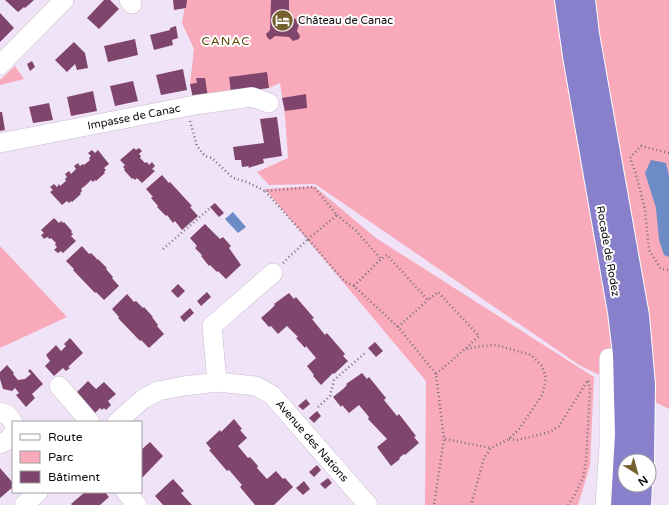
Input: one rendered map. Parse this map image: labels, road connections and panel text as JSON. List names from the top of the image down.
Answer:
{
  "streets": {
    "highway": ["Rocade de Rodez"],
    "street": ["Impasse de Canac", "Avenue des Nations"]
  },
  "districts": ["CANAC"],
  "places": {
    "hotel": ["Château de Canac"]
  },
  "legend": ["Route", "Parc", "Bâtiment"],
  "north": "bottom right"
}
